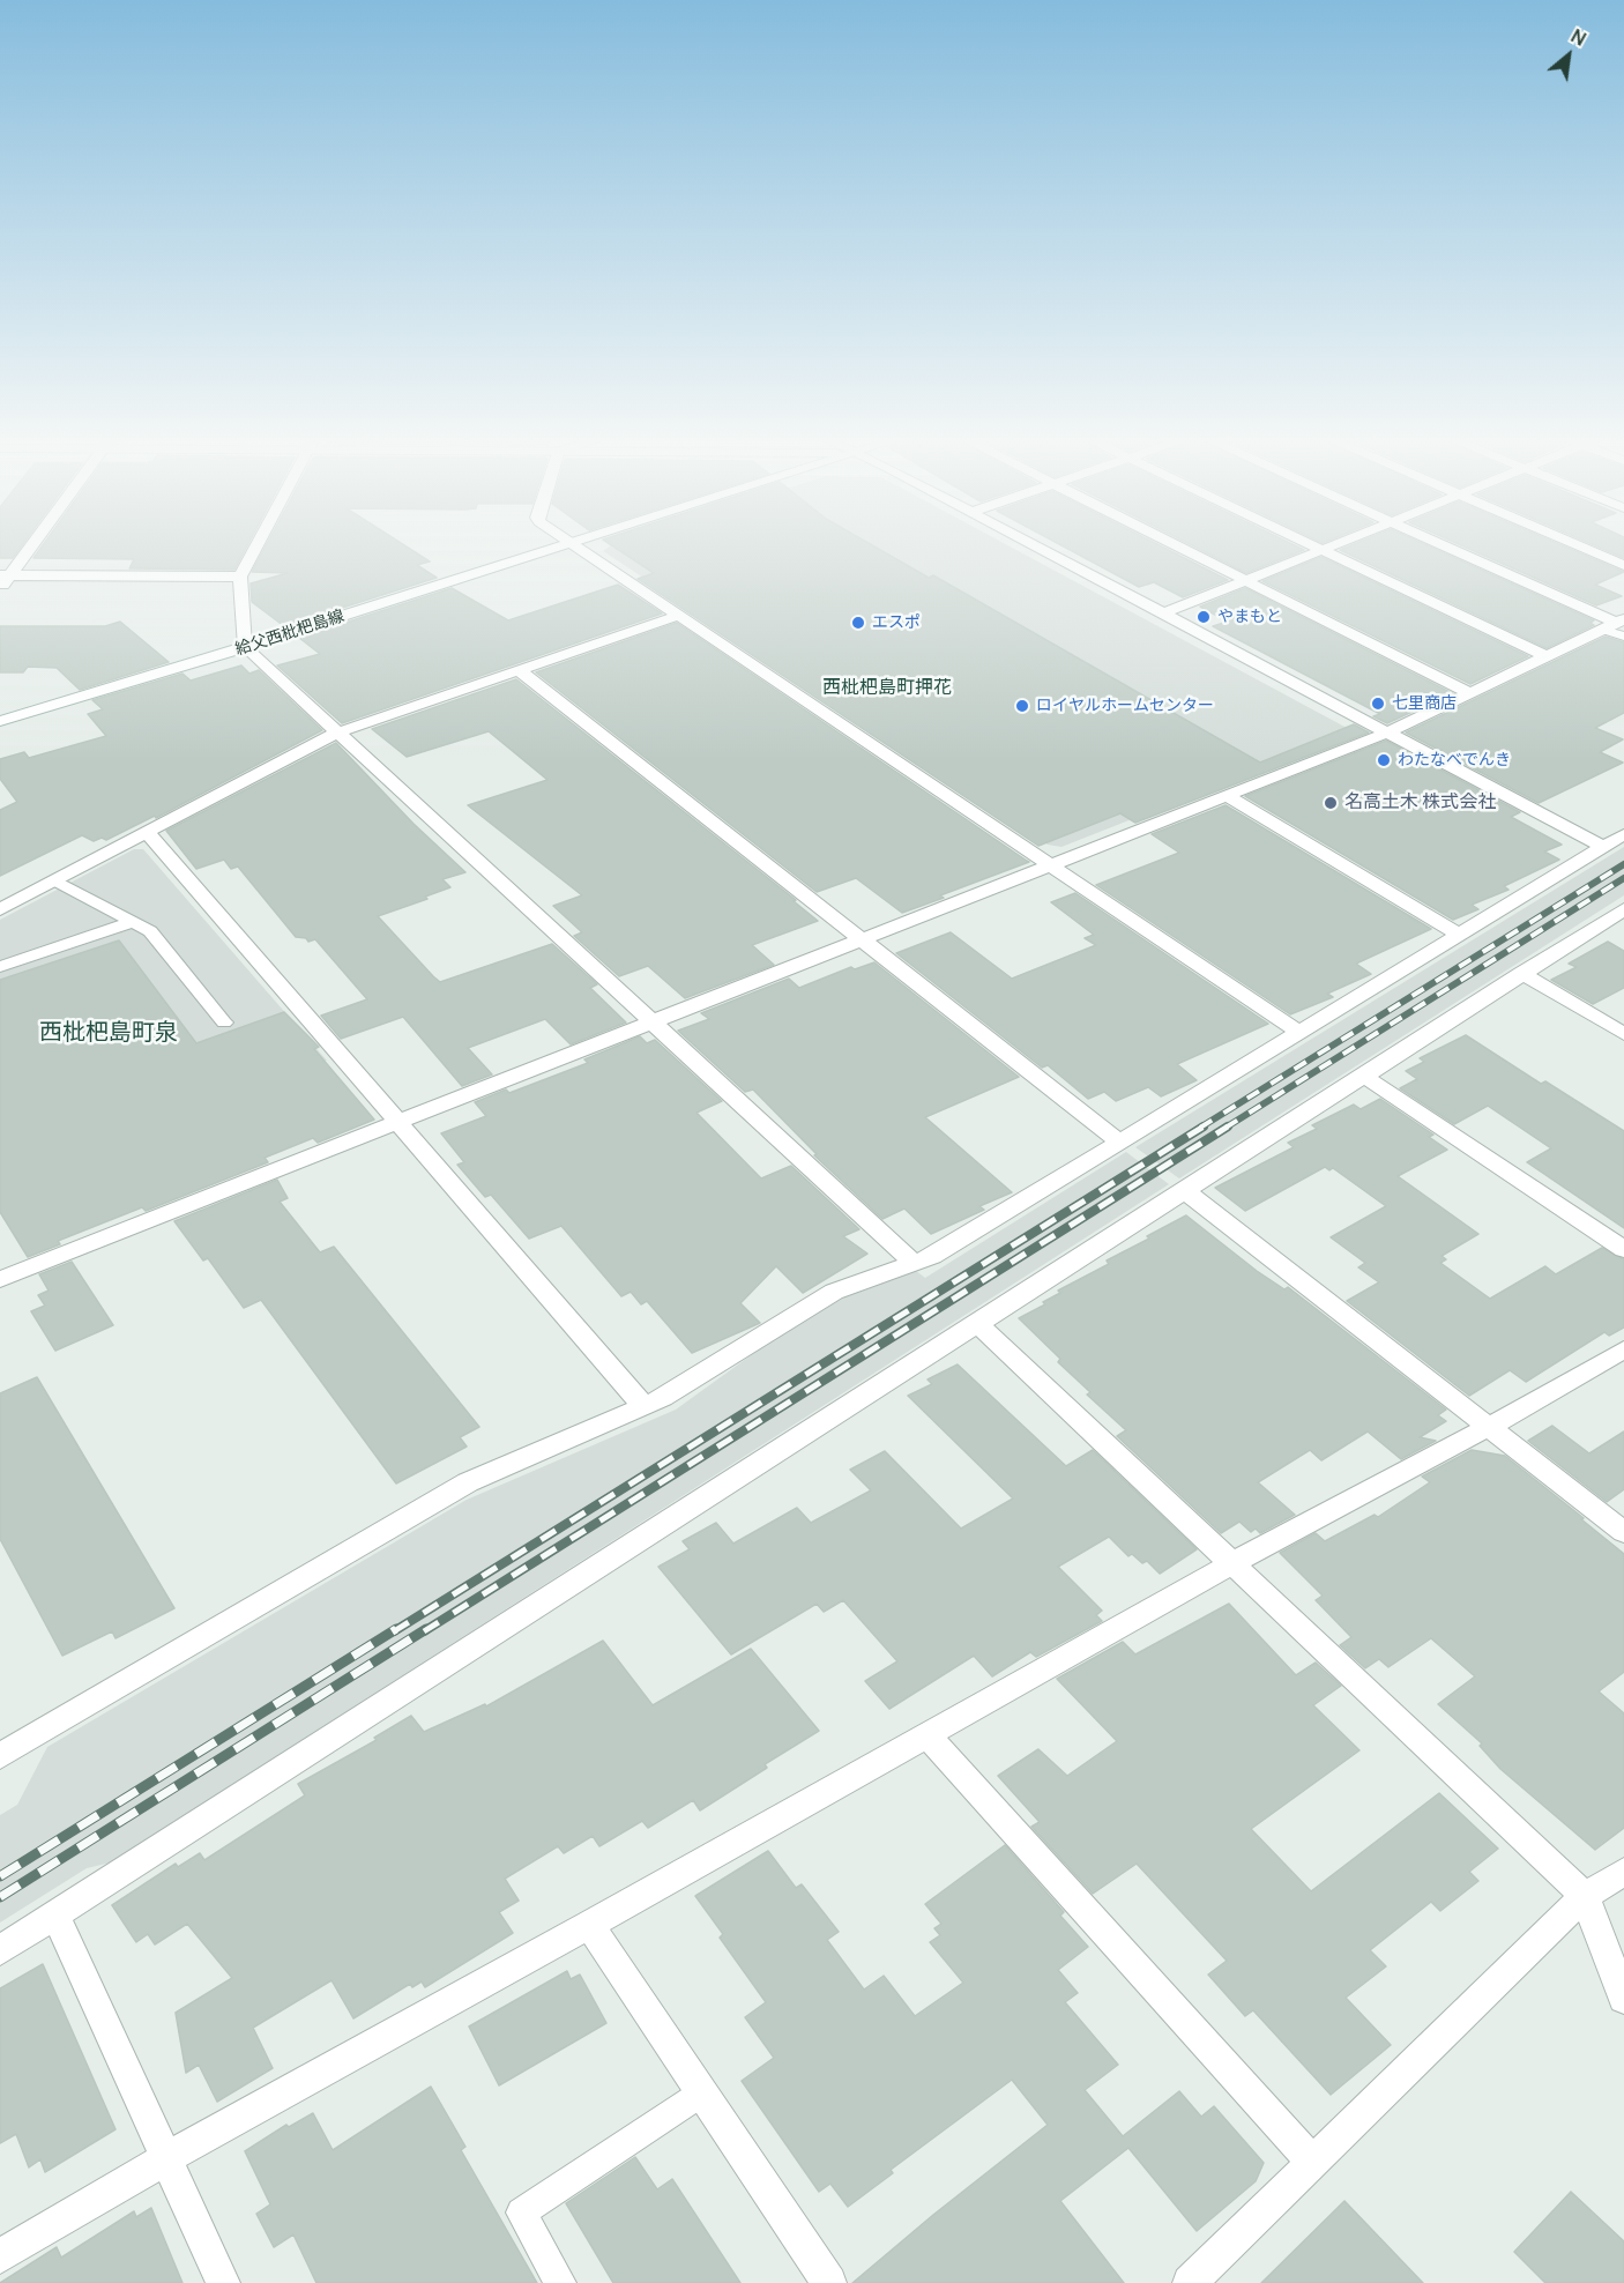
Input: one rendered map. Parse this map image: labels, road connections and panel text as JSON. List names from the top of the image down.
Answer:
{
  "streets": {
    "street": ["給父西枇杷島線"]
  },
  "districts": ["西枇杷島町押花", "西枇杷島町泉"],
  "places": [
    "やまもと",
    "エスポ",
    "七里商店",
    "ロイヤルホームセンター",
    "わたなべでんき",
    "名高土木 株式会社"
  ],
  "north": "top right"
}
